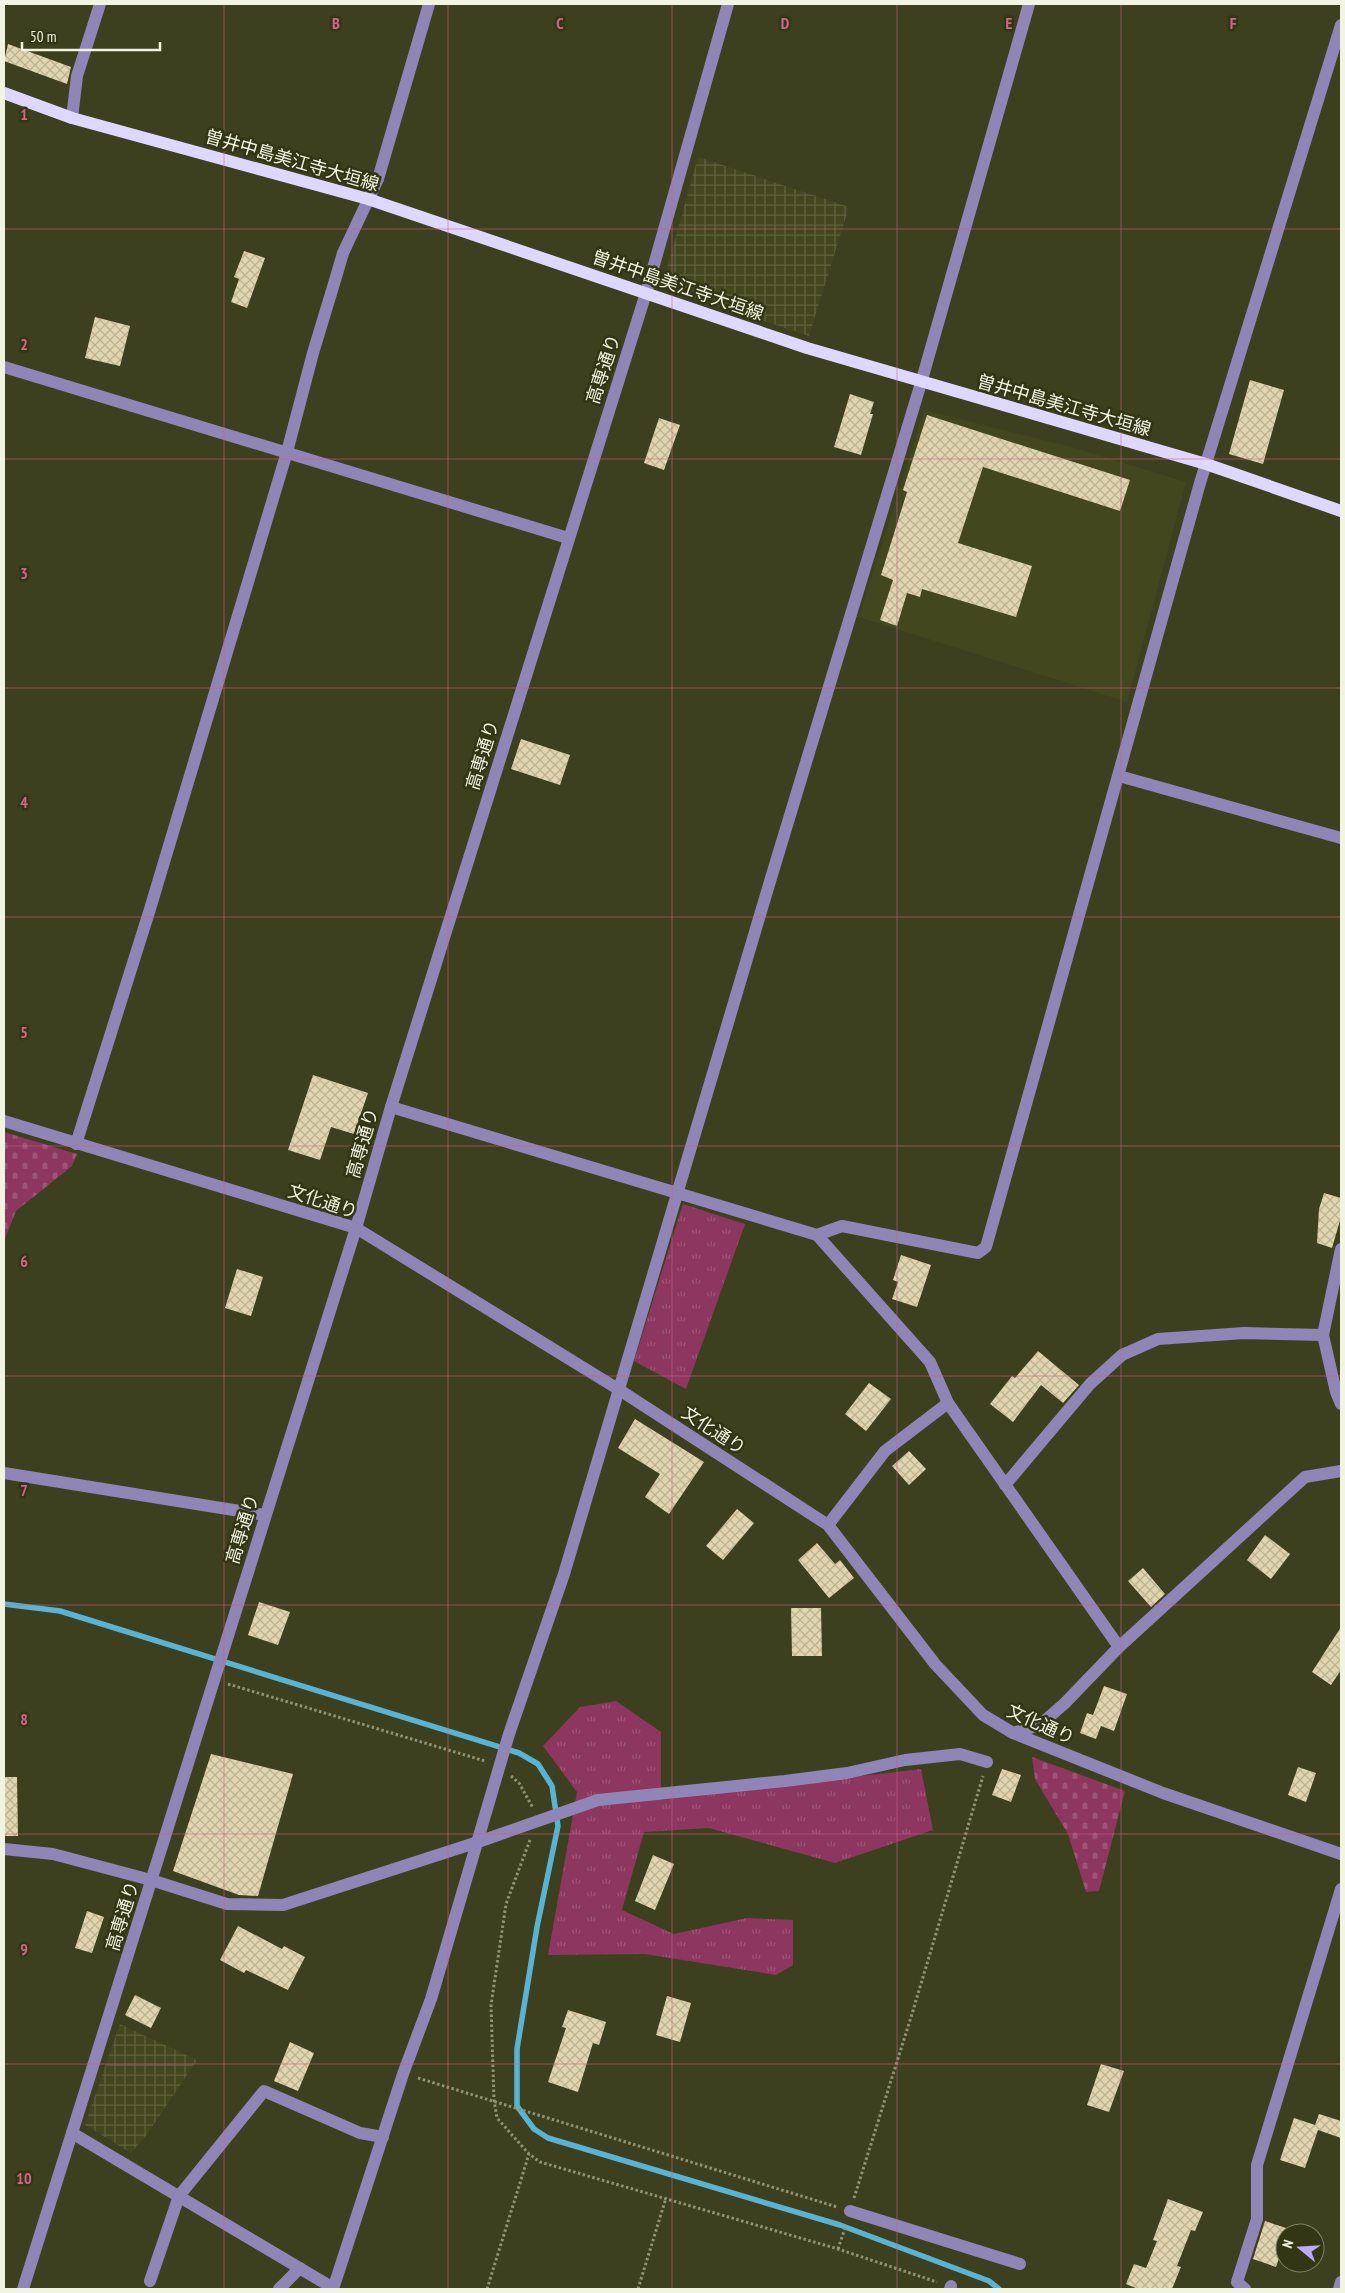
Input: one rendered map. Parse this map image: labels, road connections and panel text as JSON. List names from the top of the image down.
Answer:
{
  "streets": {
    "main road": ["曽井中島美江寺大垣線"],
    "street": ["高専通り", "文化通り"]
  },
  "crossings": [
    ["曽井中島美江寺大垣線", "高専通り"],
    ["高専通り", "文化通り"]
  ],
  "scale_bar": "50 m",
  "north": "left",
  "grid": {
    "columns": [
      "B",
      "C",
      "D",
      "E",
      "F"
    ],
    "rows": [
      "1",
      "2",
      "3",
      "4",
      "5",
      "6",
      "7",
      "8",
      "9",
      "10"
    ]
  }
}
